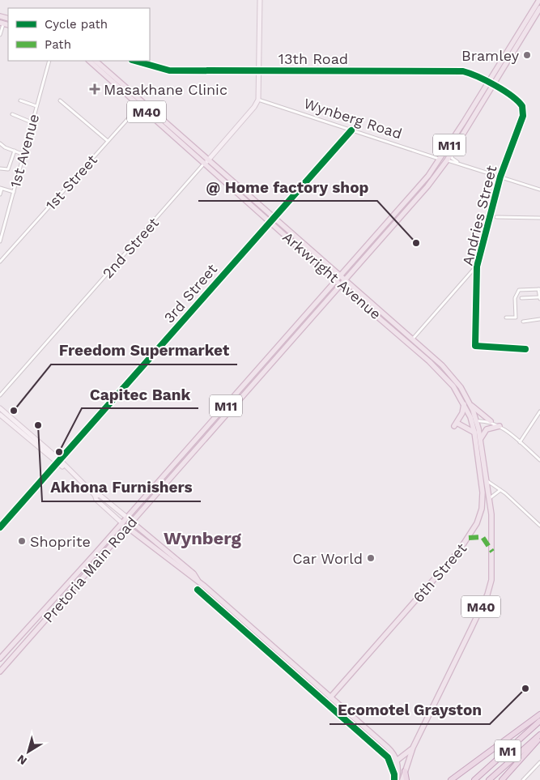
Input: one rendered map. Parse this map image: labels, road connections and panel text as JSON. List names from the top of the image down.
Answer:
{
  "streets": {
    "highway": ["M1"],
    "main road": [
      "M40",
      "M11",
      "Arkwright Avenue",
      "Pretoria Main Road",
      "6th Street"
    ],
    "street": [
      "13th Road",
      "Wynberg Road",
      "1st Avenue",
      "1st Street",
      "Andries Street",
      "2nd Street",
      "3rd Street"
    ]
  },
  "crossings": [
    ["13th Road", "M11"],
    ["13th Road", "Andries Street"],
    ["M40", "Arkwright Avenue"],
    ["M40", "6th Street"],
    ["Wynberg Road", "M11"],
    ["Wynberg Road", "2nd Street"],
    ["Wynberg Road", "3rd Street"],
    ["M11", "Andries Street"],
    ["M11", "Arkwright Avenue"],
    ["M11", "Pretoria Main Road"],
    ["1st Street", "Arkwright Avenue"],
    ["2nd Street", "Arkwright Avenue"],
    ["Arkwright Avenue", "3rd Street"],
    ["Arkwright Avenue", "Pretoria Main Road"],
    ["Arkwright Avenue", "6th Street"]
  ],
  "districts": ["Wynberg"],
  "places": {
    "other": [
      "Bramley",
      "@ Home factory shop",
      "Freedom Supermarket",
      "Akhona Furnishers",
      "Capitec Bank",
      "Shoprite",
      "Car World",
      "Ecomotel Grayston"
    ],
    "health": ["Masakhane Clinic"]
  },
  "legend": ["Cycle path", "Path"],
  "north": "bottom left"
}
